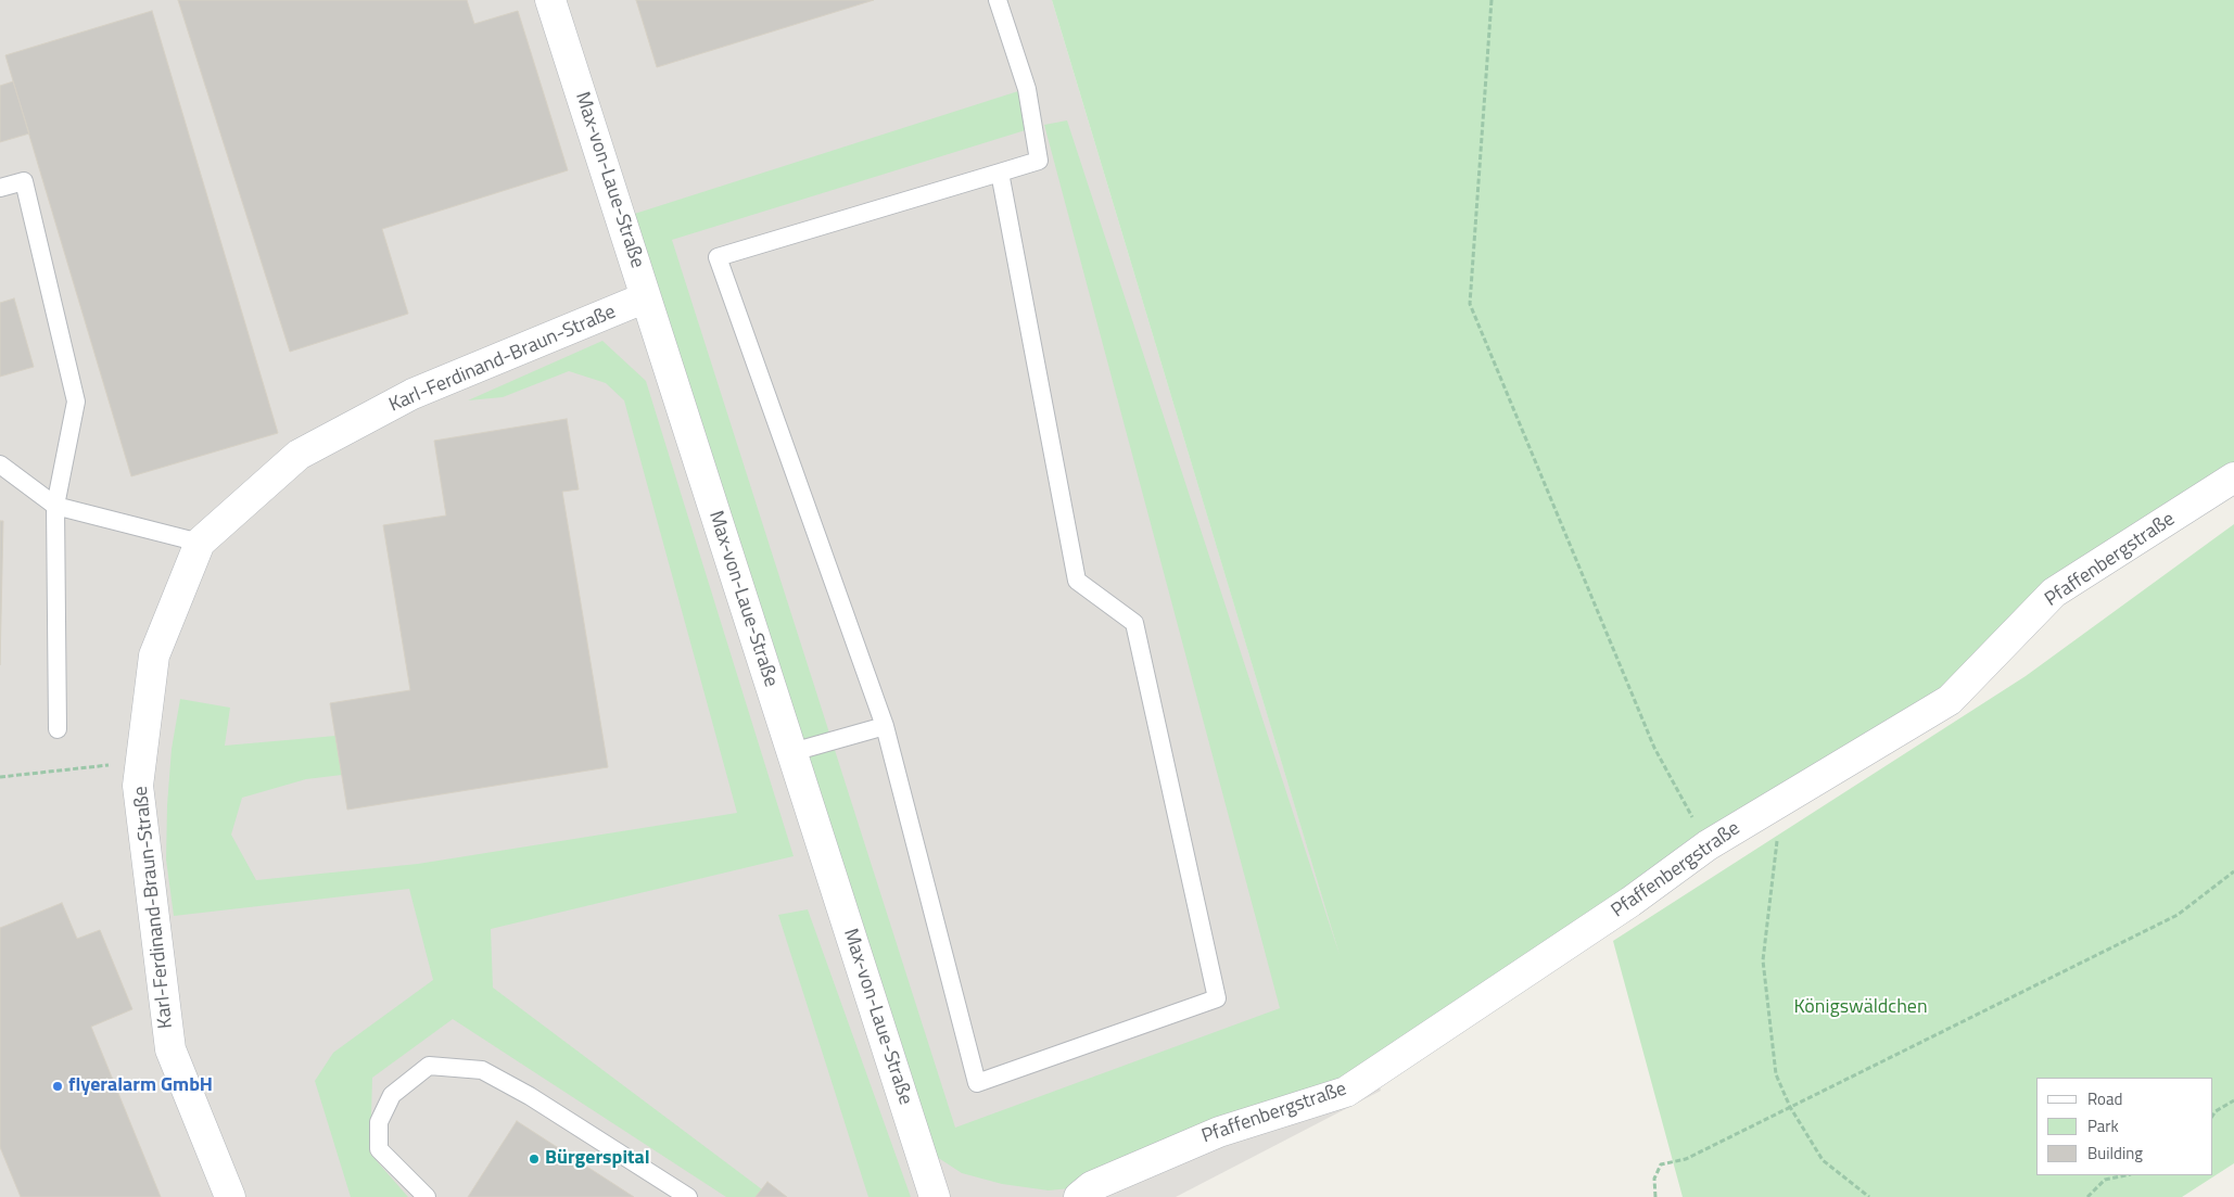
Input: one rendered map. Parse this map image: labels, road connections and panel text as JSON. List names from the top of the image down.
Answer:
{
  "streets": {
    "street": ["Max-von-Laue-Straße", "Karl-Ferdinand-Braun-Straße", "Pfaffenbergstraße"]
  },
  "crossings": [
    ["Max-von-Laue-Straße", "Karl-Ferdinand-Braun-Straße"]
  ],
  "parks": ["Königswäldchen"],
  "places": ["flyeralarm GmbH", "Bürgerspital"],
  "legend": ["Road", "Park", "Building"]
}
